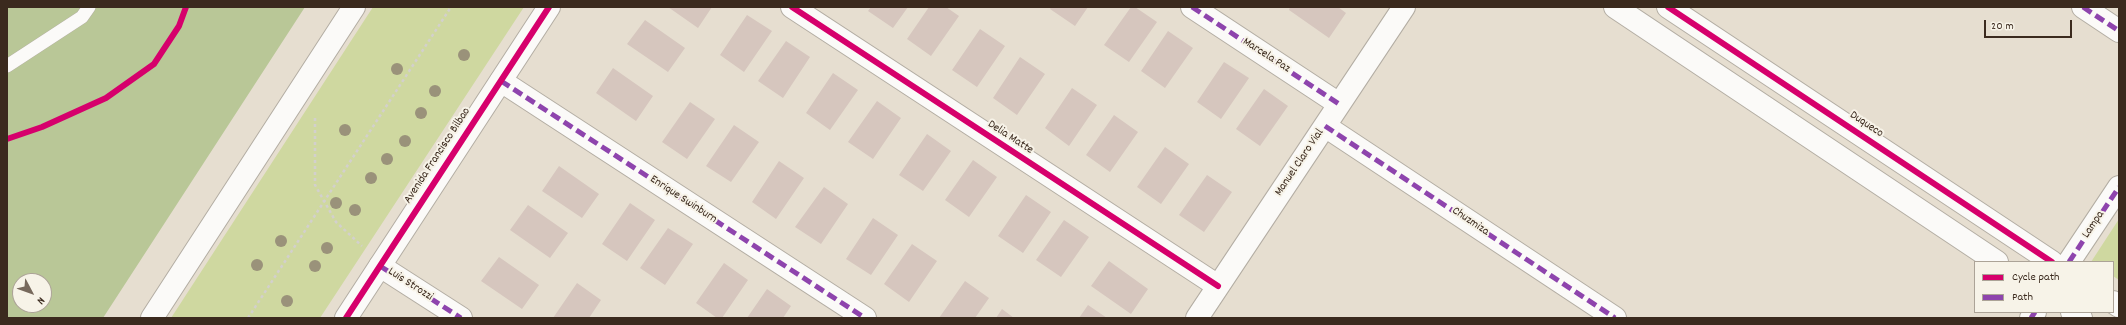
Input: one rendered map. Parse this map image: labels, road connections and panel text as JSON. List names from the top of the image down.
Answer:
{
  "streets": {
    "street": [
      "Marcela Paz",
      "Duqueco",
      "Delia Matte",
      "Avenida Francisco Bilbao",
      "Manuel Claro Vial",
      "Enrique Swinburn",
      "Chuzmiza",
      "Lampa",
      "Luis Strozzi"
    ]
  },
  "crossings": [
    ["Marcela Paz", "Manuel Claro Vial"],
    ["Delia Matte", "Manuel Claro Vial"],
    ["Avenida Francisco Bilbao", "Enrique Swinburn"],
    ["Avenida Francisco Bilbao", "Luis Strozzi"],
    ["Manuel Claro Vial", "Chuzmiza"]
  ],
  "legend": ["Cycle path", "Path"],
  "scale_bar": "20 m",
  "north": "bottom right"
}
